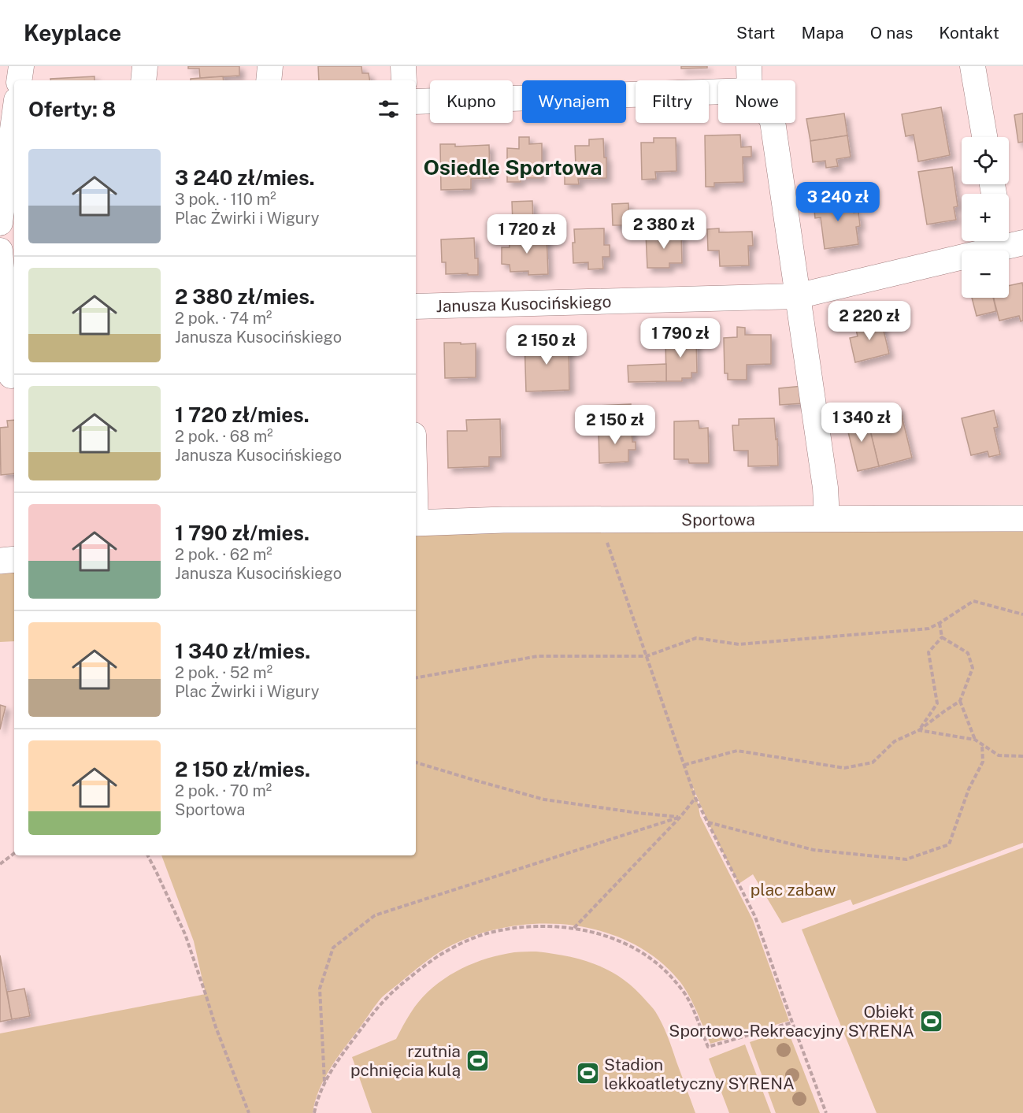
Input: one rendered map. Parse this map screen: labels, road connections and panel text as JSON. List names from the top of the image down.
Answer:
{
  "streets": {
    "street": ["Janusza Kusocińskiego", "Sportowa"]
  },
  "districts": ["Osiedle Sportowa"],
  "parks": ["plac zabaw"],
  "places": {
    "sports": ["Obiekt Sportowo-Rekreacyjny SYRENA", "rzutnia pchnięcia kulą", "Stadion lekkoatletyczny SYRENA"]
  },
  "page": {
    "header": "Keyplace",
    "nav": [
      "Start",
      "Mapa",
      "O nas",
      "Kontakt"
    ],
    "chip": [
      "Kupno",
      "Wynajem",
      "Filtry",
      "Nowe"
    ],
    "heading": "Oferty: 8",
    "map_buttons": ["+", "−"],
    "list": [
      {
        "name": "3 240 zł/mies.",
        "note": "3 pok. · 110 m² · Plac Żwirki i Wigury"
      },
      {
        "name": "2 380 zł/mies.",
        "note": "2 pok. · 74 m² · Janusza Kusocińskiego"
      },
      {
        "name": "1 720 zł/mies.",
        "note": "2 pok. · 68 m² · Janusza Kusocińskiego"
      },
      {
        "name": "1 790 zł/mies.",
        "note": "2 pok. · 62 m² · Janusza Kusocińskiego"
      },
      {
        "name": "1 340 zł/mies.",
        "note": "2 pok. · 52 m² · Plac Żwirki i Wigury"
      },
      {
        "name": "2 150 zł/mies.",
        "note": "2 pok. · 70 m² · Sportowa"
      }
    ],
    "price": [
      "3 240 zł",
      "2 380 zł",
      "1 720 zł",
      "2 220 zł",
      "1 790 zł",
      "2 150 zł",
      "1 340 zł",
      "2 150 zł"
    ]
  }
}
